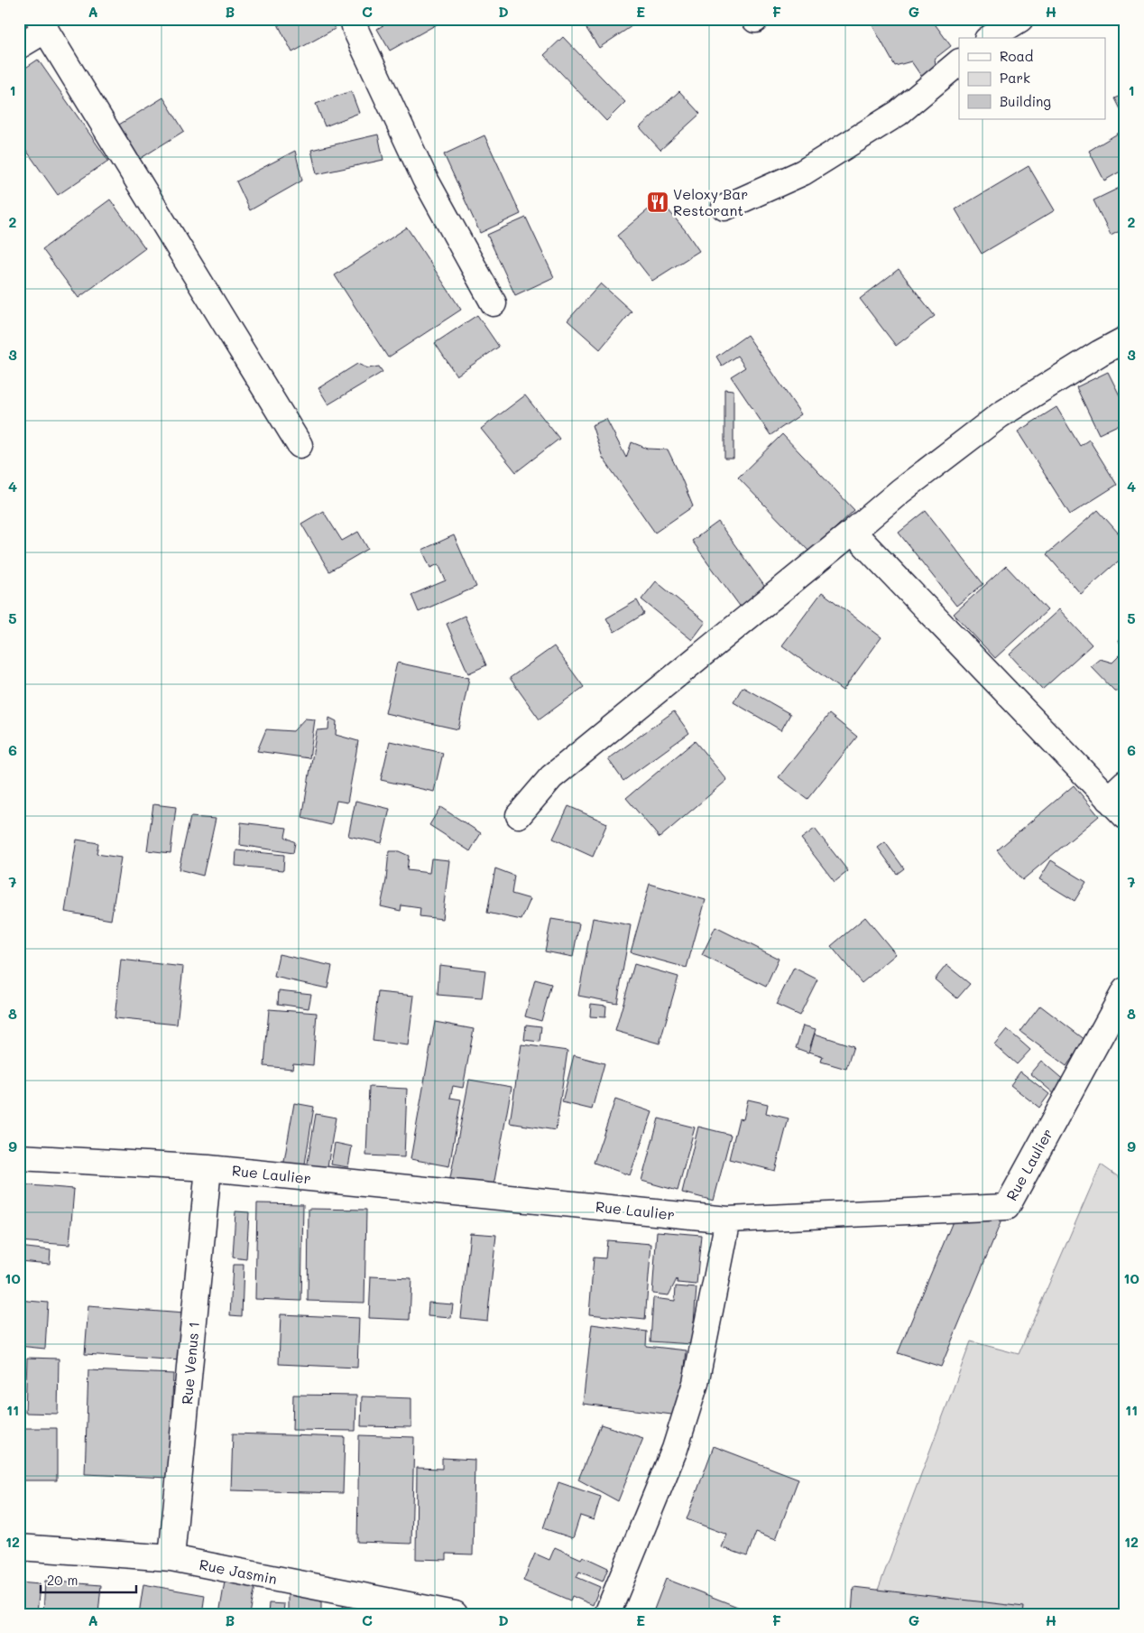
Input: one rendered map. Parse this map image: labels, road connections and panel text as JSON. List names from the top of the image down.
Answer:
{
  "streets": {
    "street": ["Rue Laulier", "Rue Venus 1", "Rue Jasmin"]
  },
  "crossings": [
    ["Rue Laulier", "Rue Venus 1"],
    ["Rue Venus 1", "Rue Jasmin"]
  ],
  "places": {
    "restaurant": ["Veloxy Bar Restorant"]
  },
  "legend": ["Road", "Park", "Building"],
  "scale_bar": "20 m",
  "grid": {
    "columns": [
      "A",
      "B",
      "C",
      "D",
      "E",
      "F",
      "G",
      "H"
    ],
    "rows": [
      "1",
      "2",
      "3",
      "4",
      "5",
      "6",
      "7",
      "8",
      "9",
      "10",
      "11",
      "12"
    ]
  }
}
